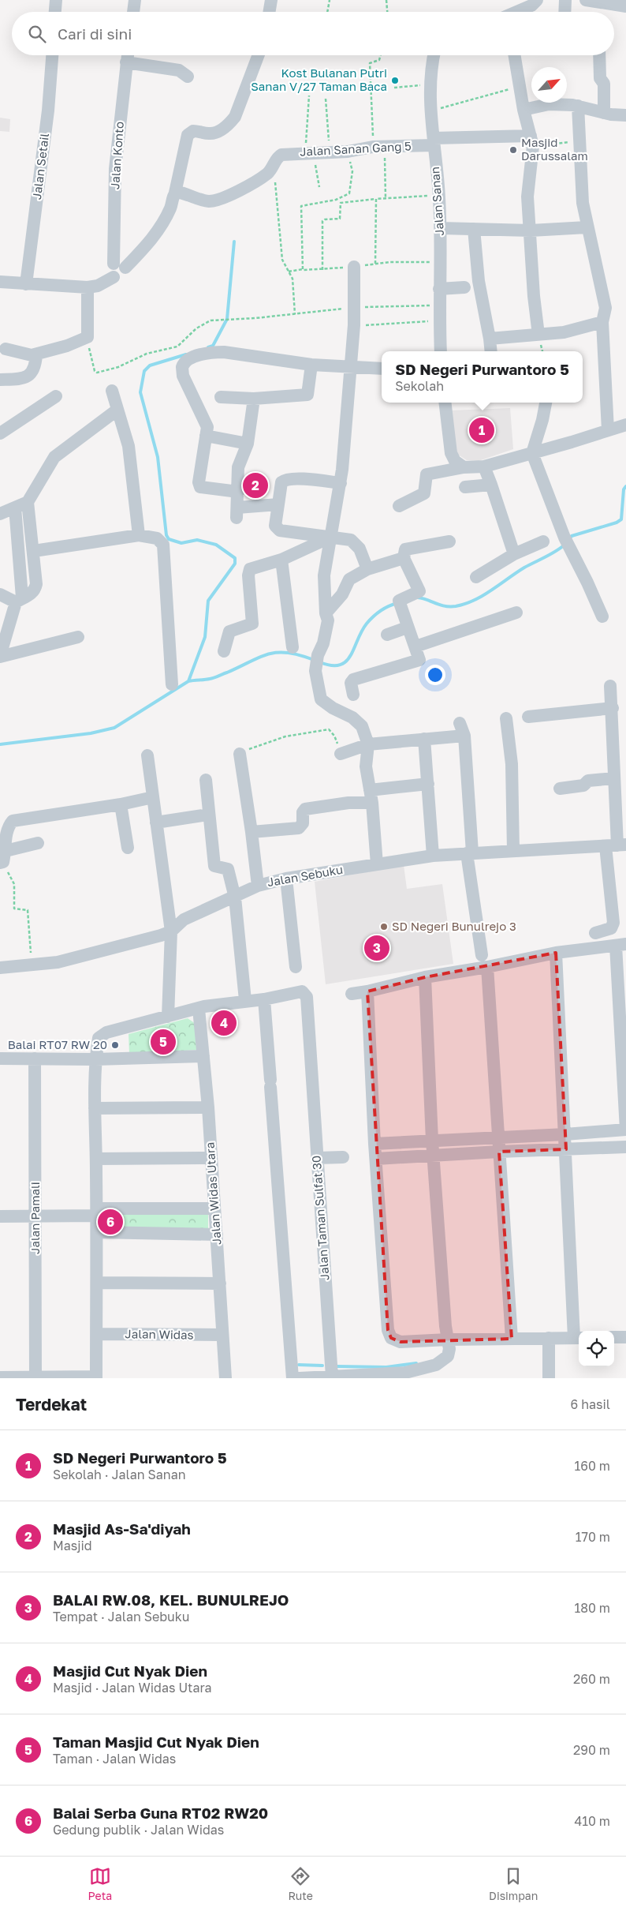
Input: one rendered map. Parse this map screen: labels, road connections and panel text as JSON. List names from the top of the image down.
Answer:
{
  "streets": {
    "street": [
      "Jalan Sanan Gang 5",
      "Jalan Konto",
      "Jalan Setail",
      "Jalan Sanan",
      "Jalan Sebuku",
      "Jalan Widas Utara",
      "Jalan Pamali",
      "Jalan Taman Sulfat 30",
      "Jalan Widas"
    ]
  },
  "crossings": [
    ["Jalan Sanan Gang 5", "Jalan Sanan"],
    ["Jalan Widas Utara", "Jalan Widas"]
  ],
  "places": [
    "Kost Bulanan Putri Sanan V/27 Taman Baca",
    "Masjid Darussalam",
    "SD Negeri Bunulrejo 3",
    "Balai RT07 RW 20"
  ],
  "north": "top right",
  "page": {
    "search": "Cari di sini",
    "popup": ["SD Negeri Purwantoro 5", "Sekolah"],
    "pins": [
      "1",
      "2",
      "3",
      "4",
      "5",
      "6"
    ],
    "heading": ["Terdekat", "6 hasil"],
    "list": [
      {
        "mark": "1",
        "name": "SD Negeri Purwantoro 5",
        "note": "Sekolah · Jalan Sanan",
        "value": "160 m"
      },
      {
        "mark": "2",
        "name": "Masjid As-Sa'diyah",
        "note": "Masjid",
        "value": "170 m"
      },
      {
        "mark": "3",
        "name": "BALAI RW.08, KEL. BUNULREJO",
        "note": "Tempat · Jalan Sebuku",
        "value": "180 m"
      },
      {
        "mark": "4",
        "name": "Masjid Cut Nyak Dien",
        "note": "Masjid · Jalan Widas Utara",
        "value": "260 m"
      },
      {
        "mark": "5",
        "name": "Taman Masjid Cut Nyak Dien",
        "note": "Taman · Jalan Widas",
        "value": "290 m"
      },
      {
        "mark": "6",
        "name": "Balai Serba Guna RT02 RW20",
        "note": "Gedung publik · Jalan Widas",
        "value": "410 m"
      }
    ],
    "nav": ["Peta", "Rute", "Disimpan"]
  }
}
